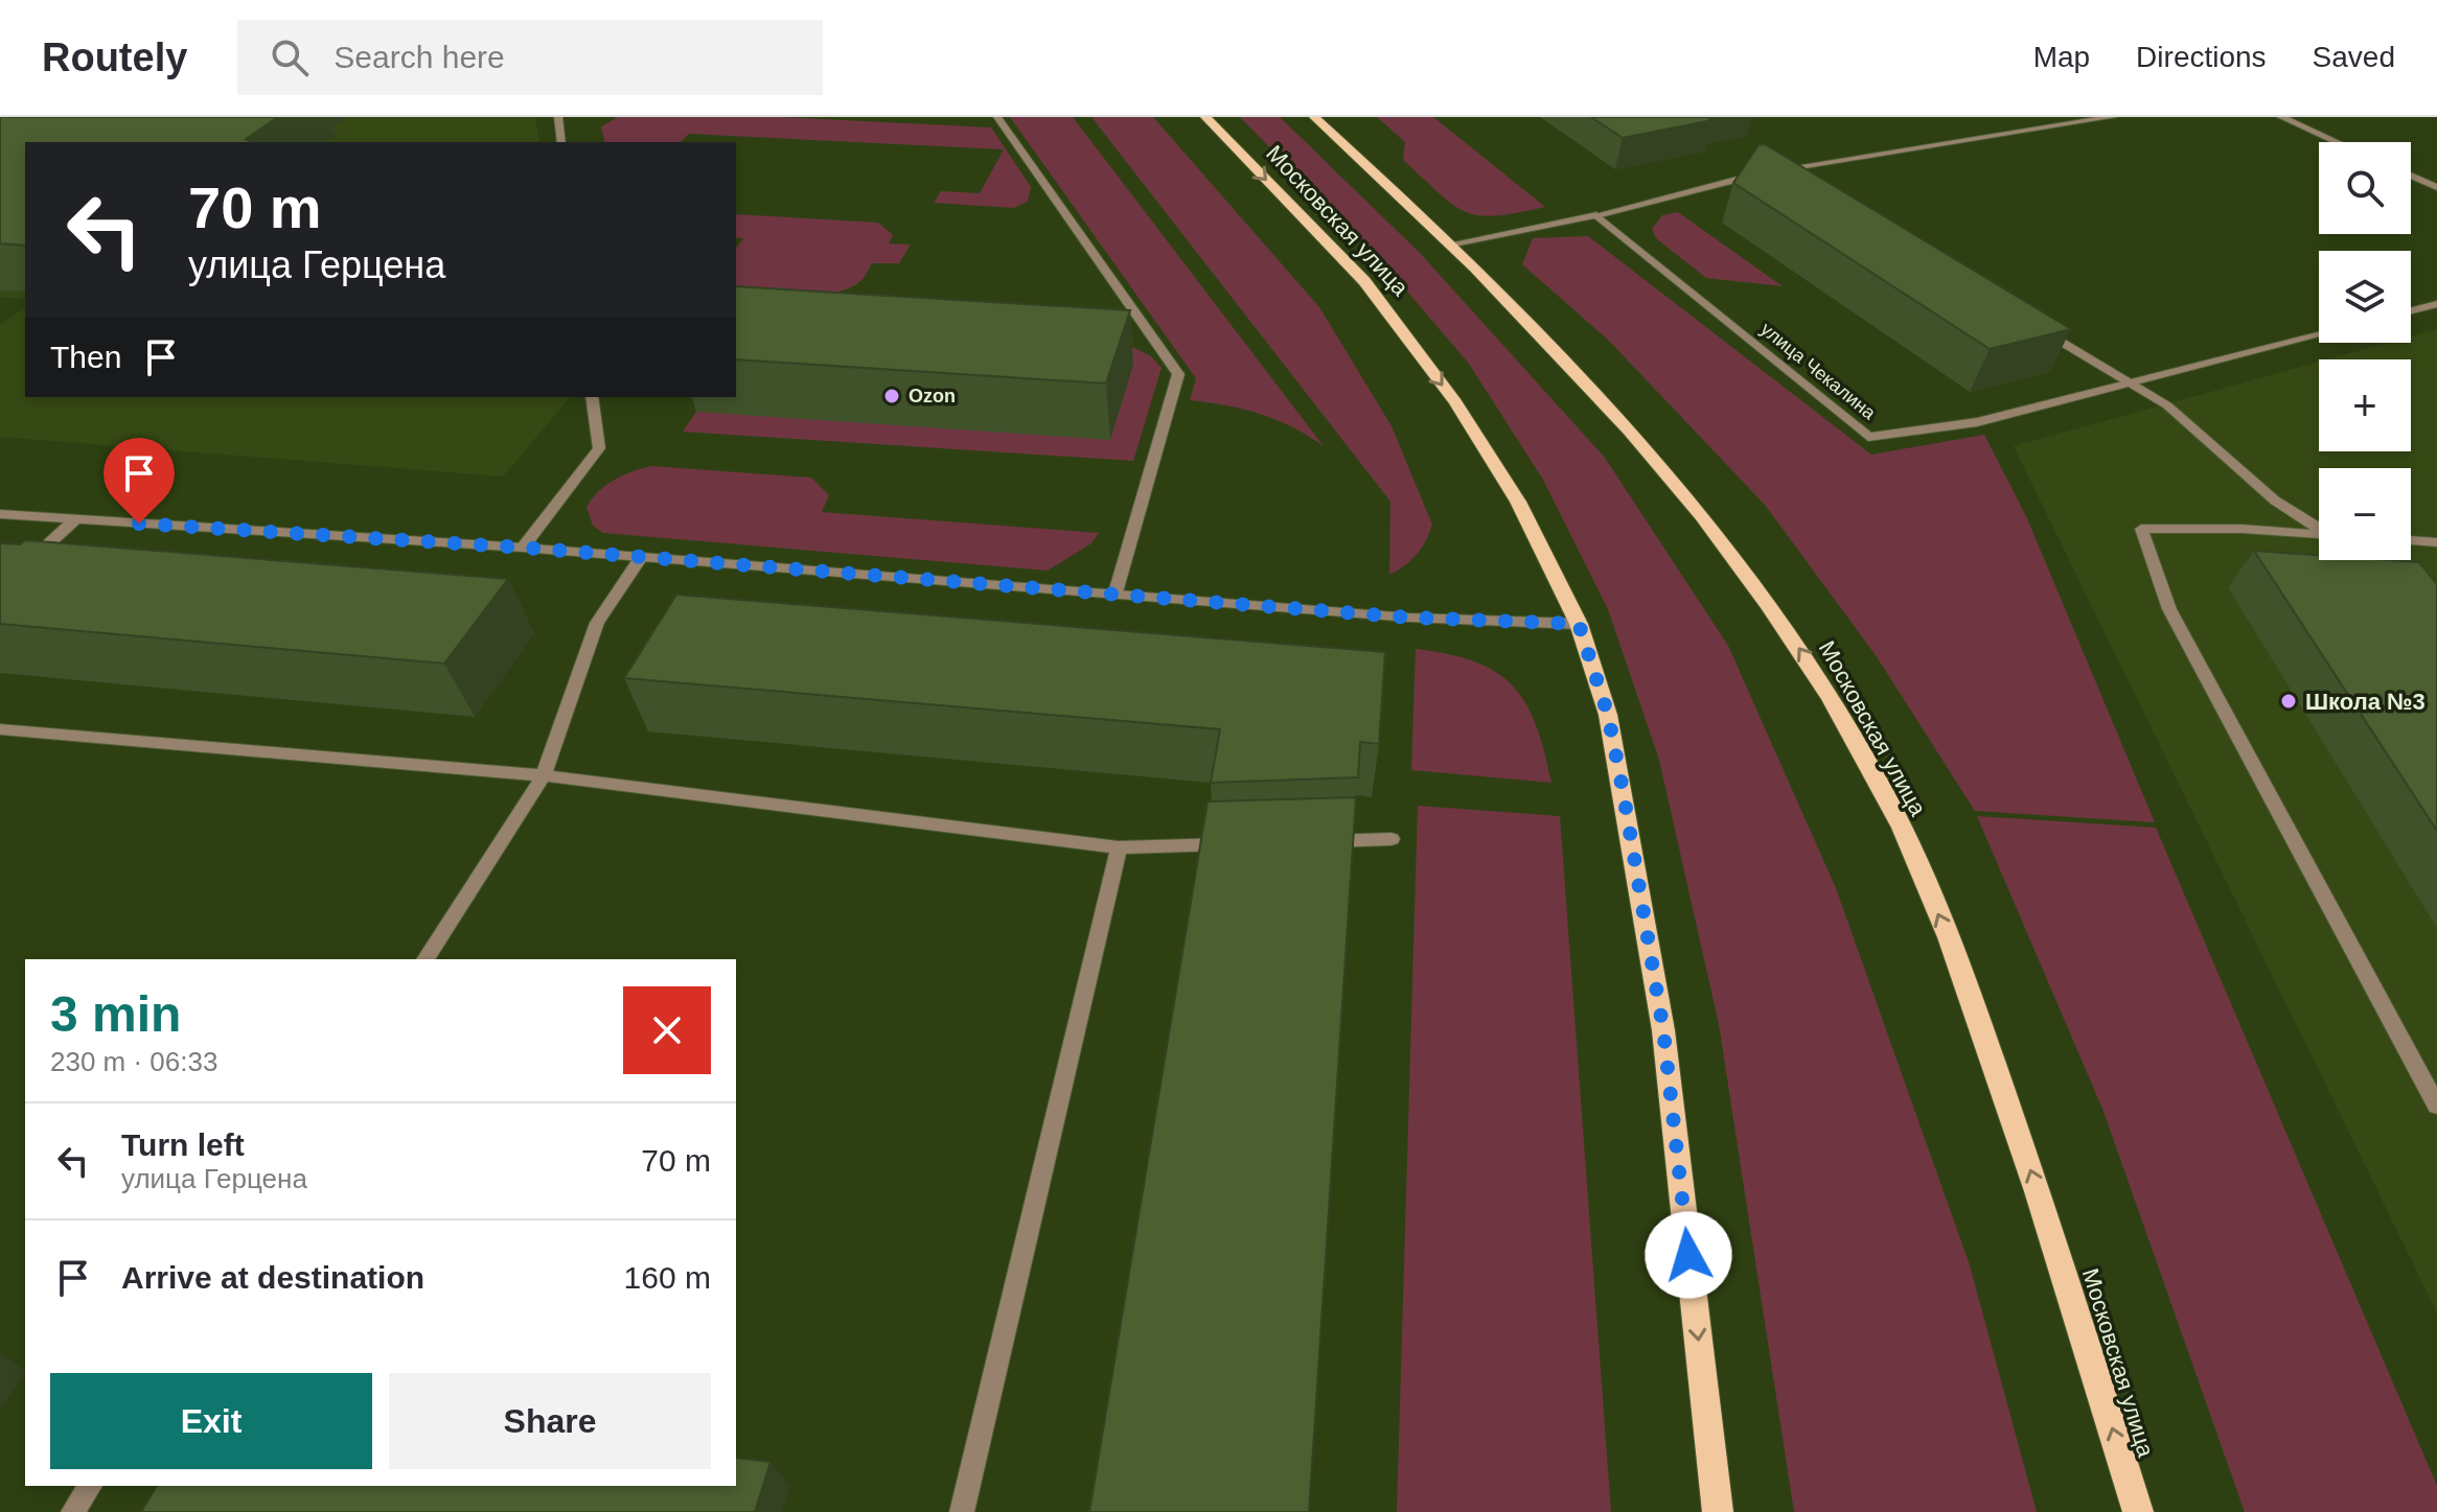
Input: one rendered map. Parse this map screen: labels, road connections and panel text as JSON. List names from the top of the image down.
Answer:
{
  "streets": {
    "main road": ["Московская улица"],
    "street": ["улица Чекалина"]
  },
  "places": ["Ozon", "Школа №3"],
  "page": {
    "header": "Routely",
    "search": "Search here",
    "nav": ["Map", "Directions", "Saved"],
    "map_buttons": ["+", "−"],
    "turn": ["70 m", "улица Герцена"],
    "then": "Then",
    "heading": ["3 min", "230 m · 06:33"],
    "list": [
      {
        "name": "Turn left",
        "note": "улица Герцена",
        "value": "70 m"
      },
      {
        "name": "Arrive at destination",
        "value": "160 m"
      }
    ],
    "buttons": ["Exit", "Share"]
  }
}
